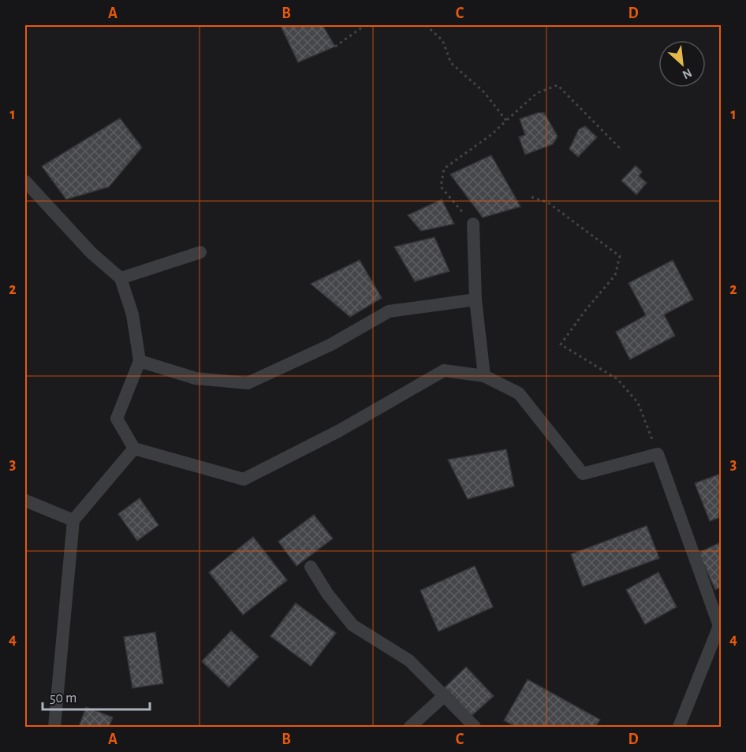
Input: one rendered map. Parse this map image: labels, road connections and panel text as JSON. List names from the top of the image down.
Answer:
{
  "scale_bar": "50 m",
  "north": "bottom right",
  "grid": {
    "columns": [
      "A",
      "B",
      "C",
      "D"
    ],
    "rows": [
      "1",
      "2",
      "3",
      "4"
    ]
  }
}
